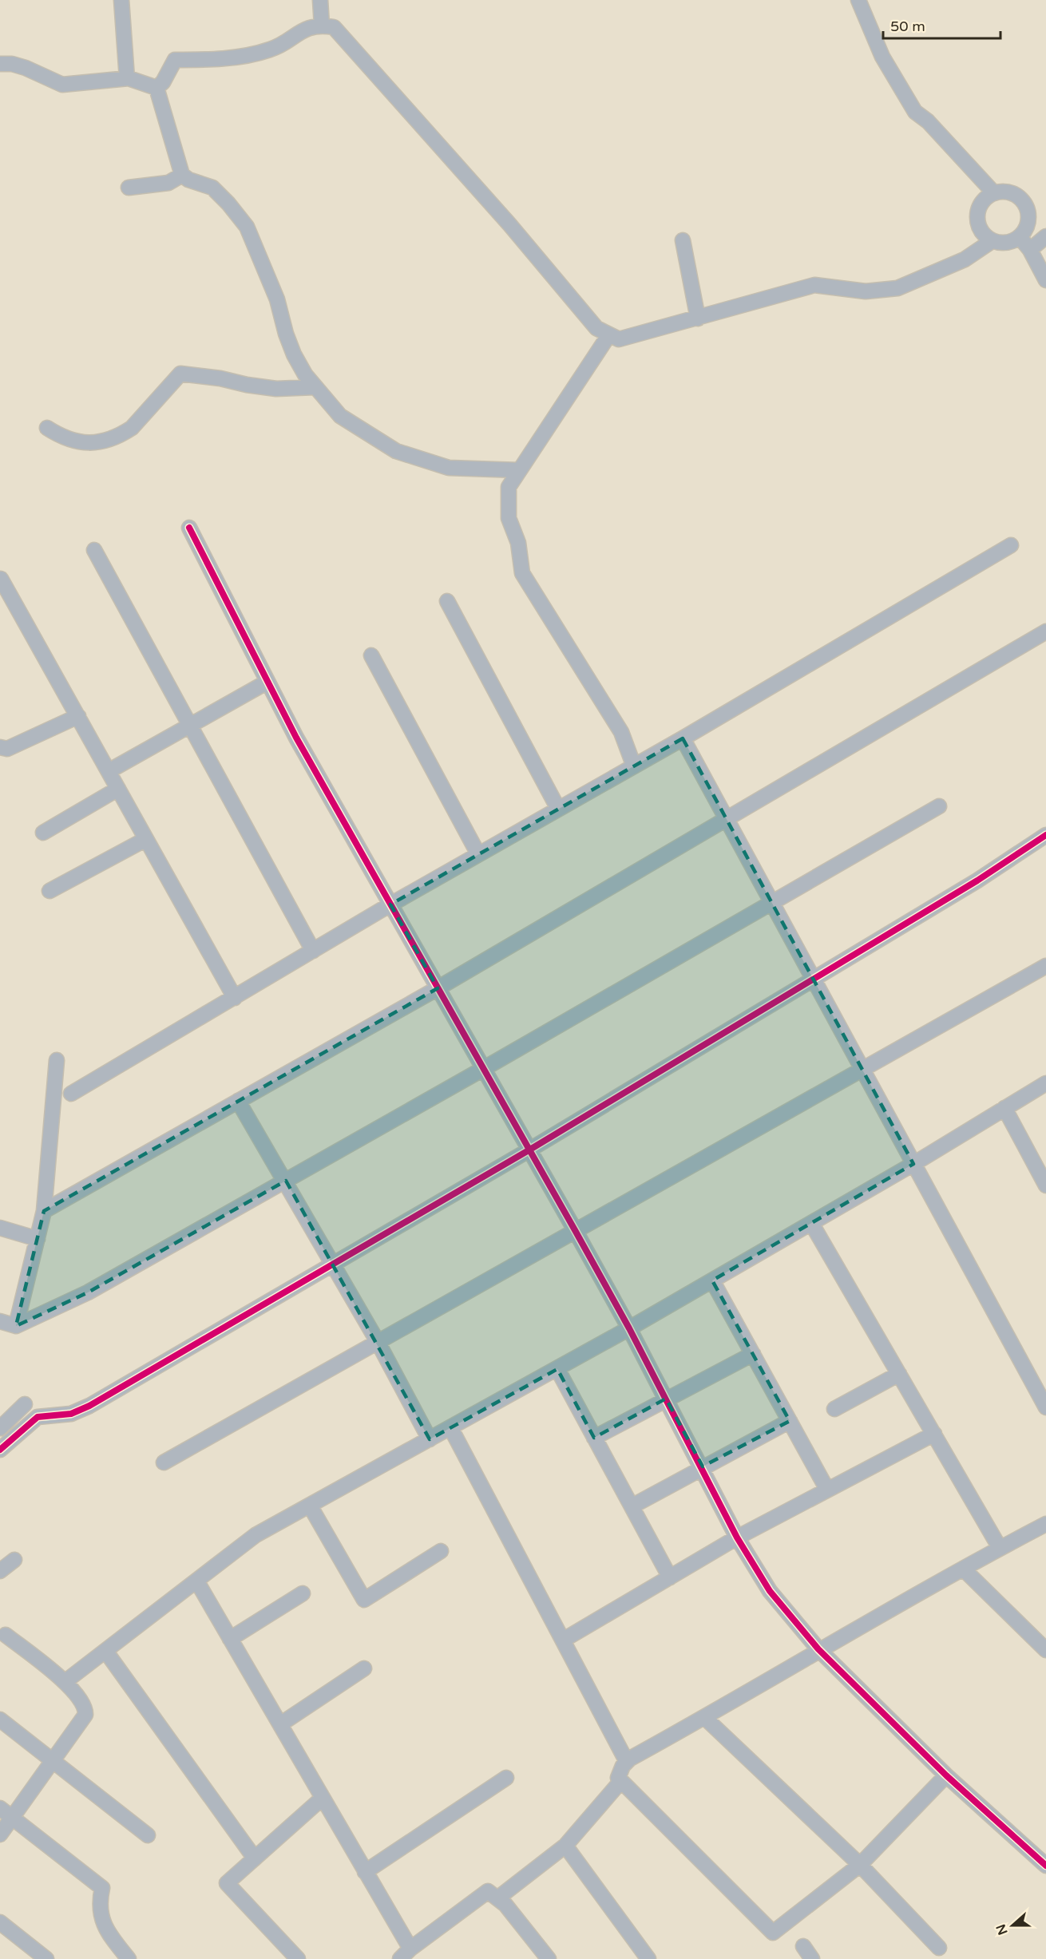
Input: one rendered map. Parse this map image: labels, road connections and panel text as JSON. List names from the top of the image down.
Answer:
{
  "scale_bar": "50 m",
  "north": "left"
}
